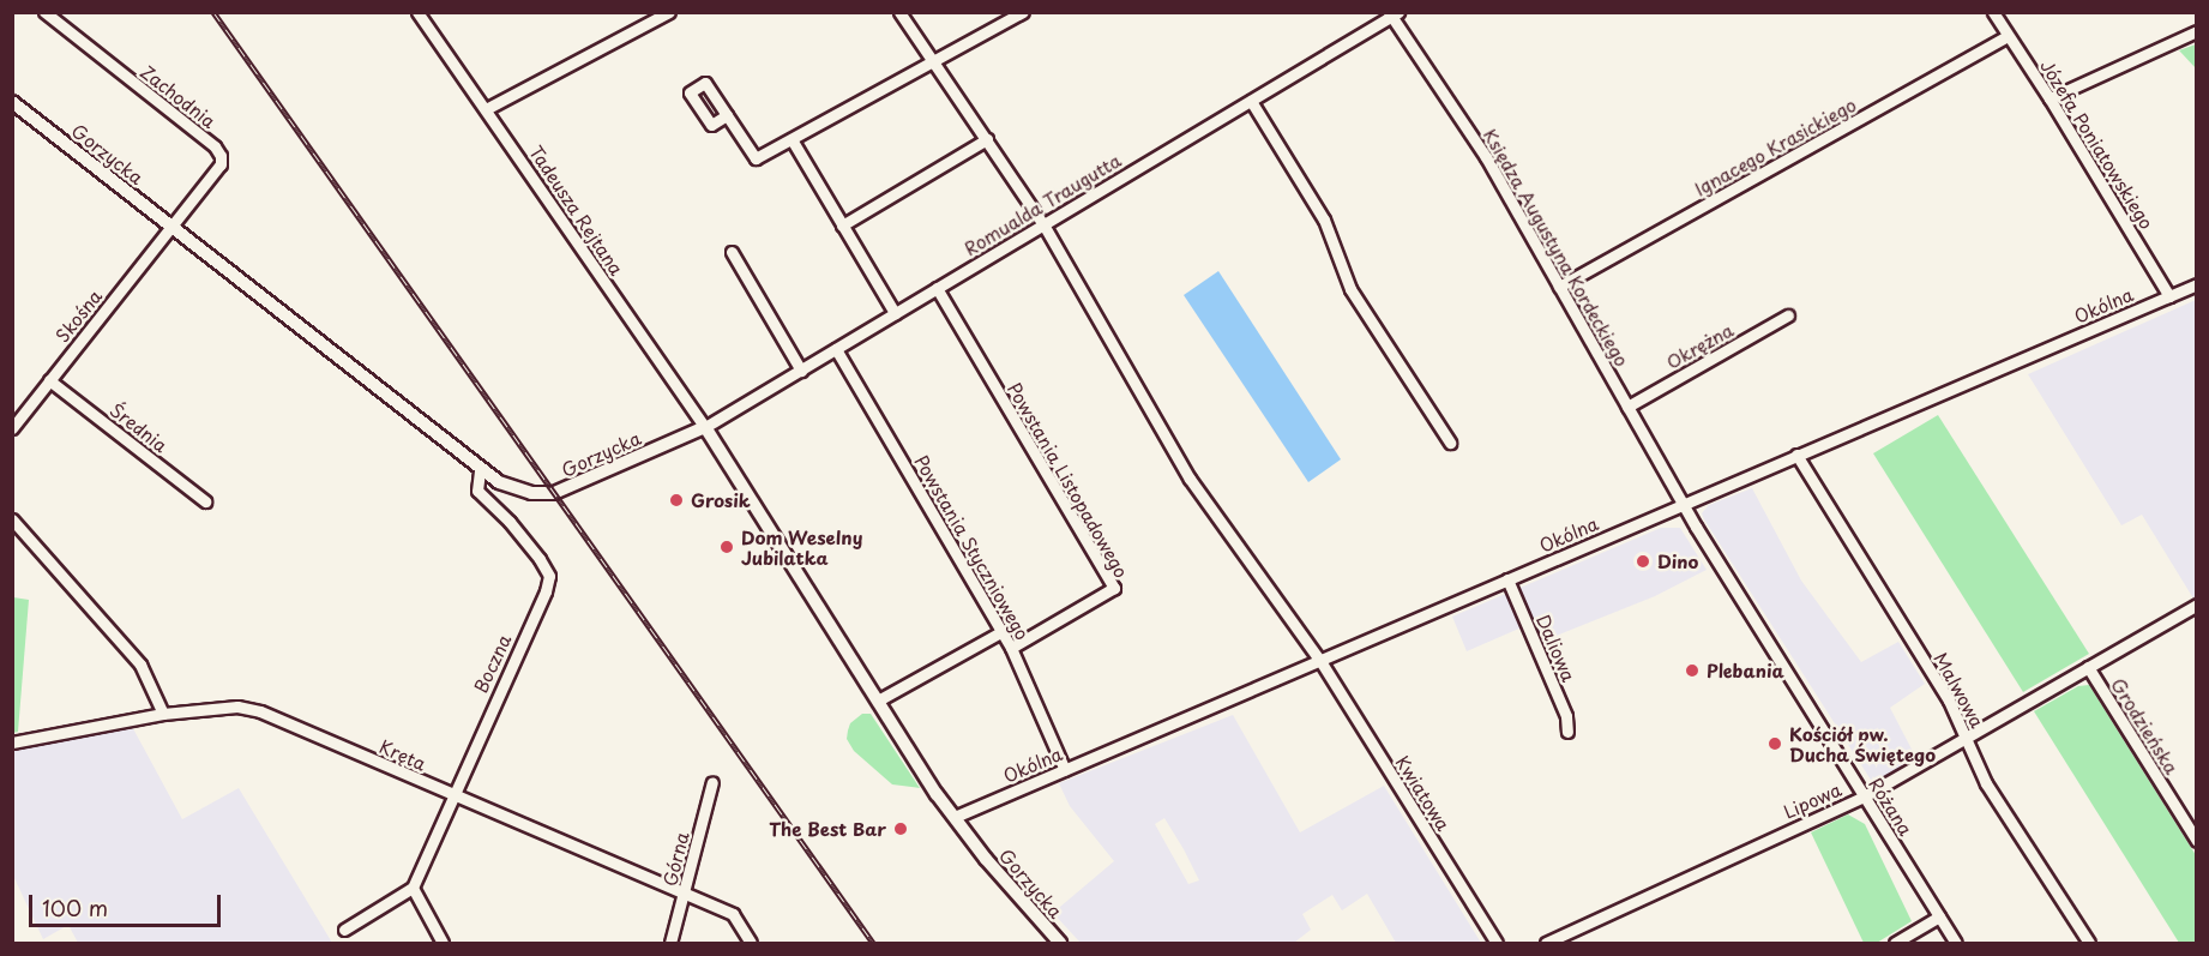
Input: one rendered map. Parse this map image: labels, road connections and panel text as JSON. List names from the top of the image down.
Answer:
{
  "streets": {
    "street": [
      "Zachodnia",
      "Józefa Poniatowskiego",
      "Ignacego Krasickiego",
      "Gorzycka",
      "Romualda Traugutta",
      "Tadeusza Rejtana",
      "Księdza Augustyna Kordeckiego",
      "Okólna",
      "Skośna",
      "Okrężna",
      "Średnia",
      "Powstania Listopadowego",
      "Powstania Styczniowego",
      "Daliowa",
      "Boczna",
      "Malwowa",
      "Grodzieńska",
      "Kręta",
      "Kwiatowa",
      "Lipowa",
      "Różana",
      "Górna"
    ]
  },
  "crossings": [
    ["Zachodnia", "Gorzycka"],
    ["Zachodnia", "Skośna"],
    ["Józefa Poniatowskiego", "Ignacego Krasickiego"],
    ["Józefa Poniatowskiego", "Okólna"],
    ["Ignacego Krasickiego", "Księdza Augustyna Kordeckiego"],
    ["Gorzycka", "Romualda Traugutta"],
    ["Gorzycka", "Tadeusza Rejtana"],
    ["Gorzycka", "Okólna"],
    ["Gorzycka", "Skośna"],
    ["Gorzycka", "Boczna"],
    ["Romualda Traugutta", "Tadeusza Rejtana"],
    ["Romualda Traugutta", "Księdza Augustyna Kordeckiego"],
    ["Romualda Traugutta", "Powstania Listopadowego"],
    ["Romualda Traugutta", "Powstania Styczniowego"],
    ["Romualda Traugutta", "Kwiatowa"],
    ["Księdza Augustyna Kordeckiego", "Okólna"],
    ["Księdza Augustyna Kordeckiego", "Okrężna"],
    ["Księdza Augustyna Kordeckiego", "Różana"],
    ["Okólna", "Powstania Styczniowego"],
    ["Okólna", "Daliowa"],
    ["Okólna", "Malwowa"],
    ["Okólna", "Kwiatowa"],
    ["Okólna", "Różana"],
    ["Skośna", "Średnia"],
    ["Powstania Listopadowego", "Powstania Styczniowego"],
    ["Boczna", "Kręta"],
    ["Malwowa", "Lipowa"],
    ["Grodzieńska", "Lipowa"],
    ["Kręta", "Górna"],
    ["Lipowa", "Różana"]
  ],
  "places": [
    "Grosik",
    "Dom Weselny Jubilatka",
    "Dino",
    "Plebania",
    "Kościół pw. Ducha Świętego",
    "The Best Bar"
  ],
  "scale_bar": "100 m"
}
